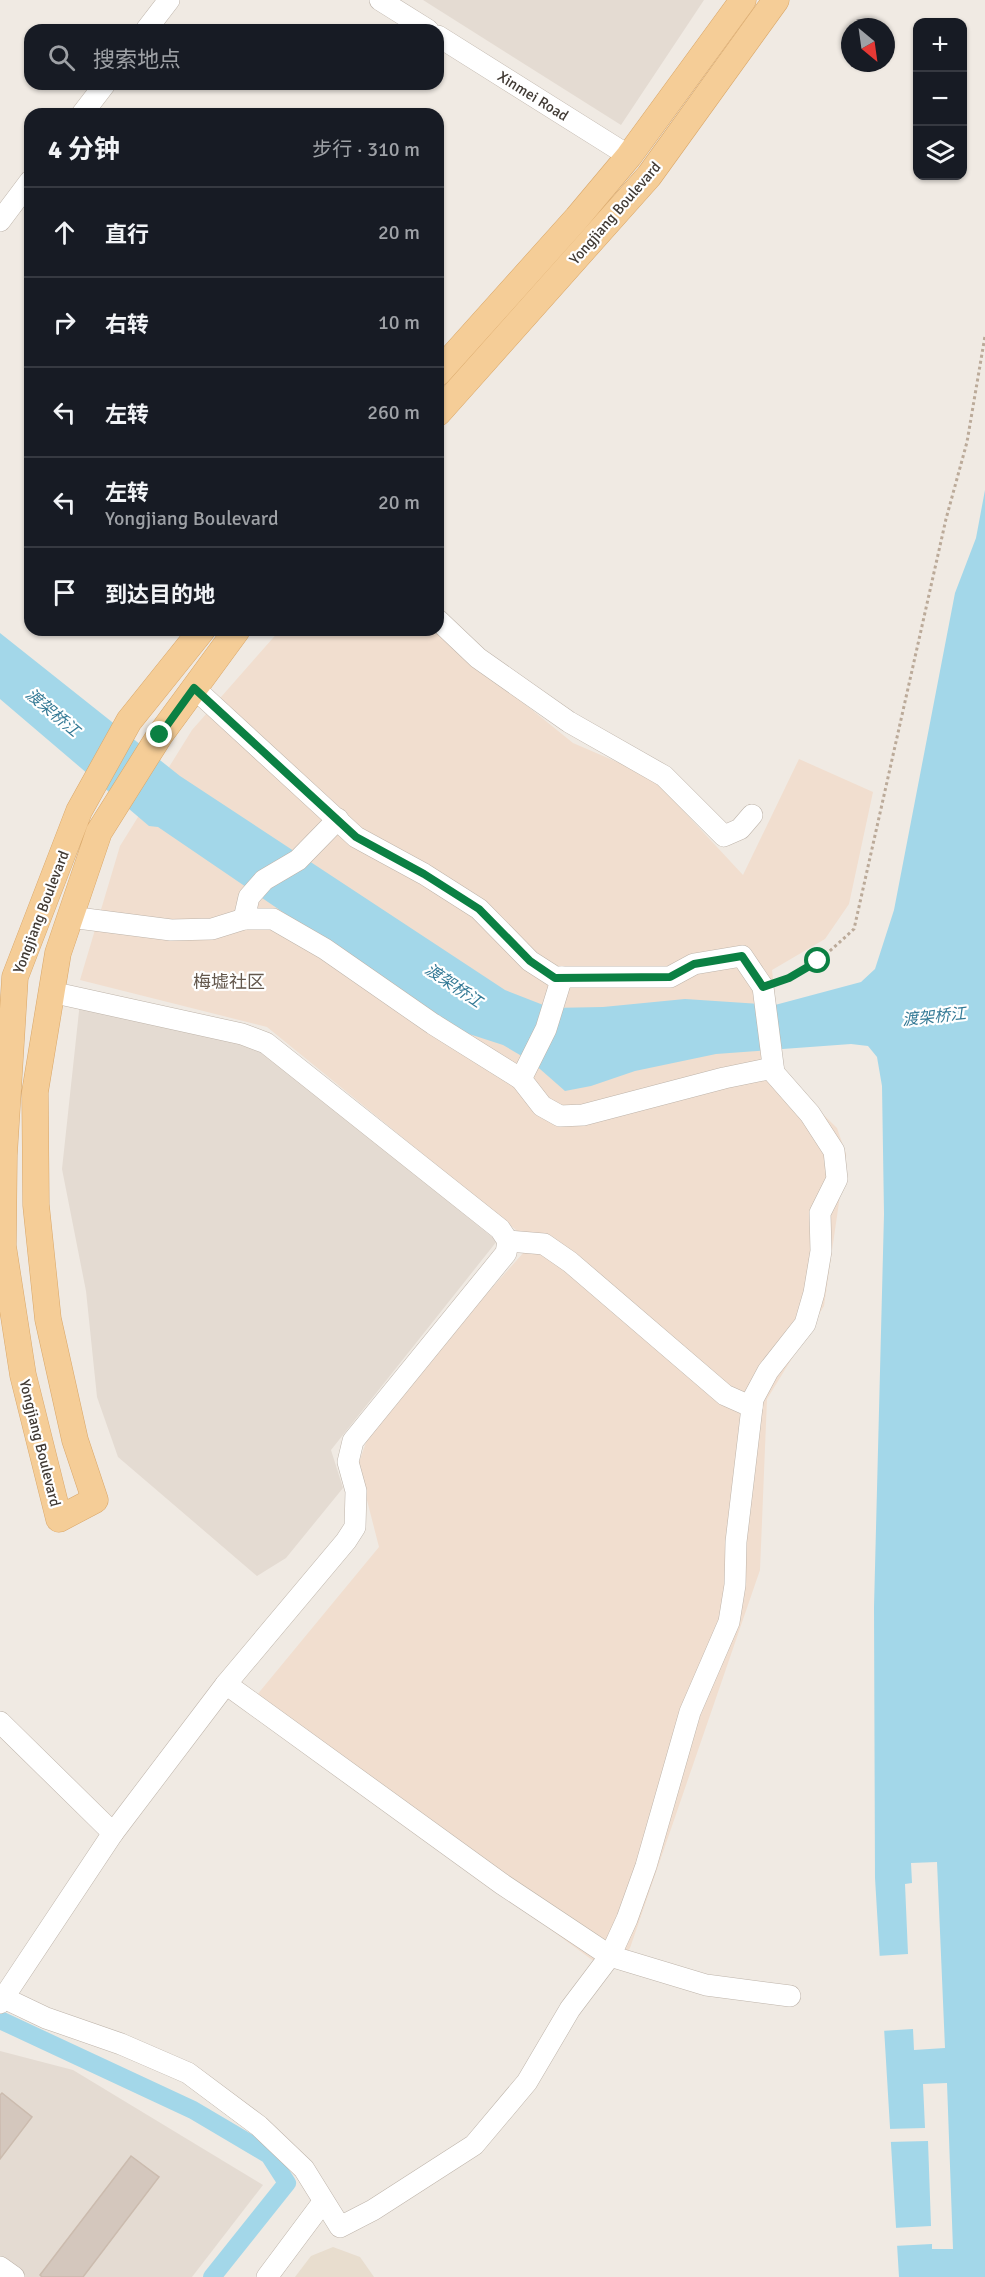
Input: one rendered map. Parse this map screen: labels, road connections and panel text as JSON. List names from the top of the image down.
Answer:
{
  "streets": {
    "main road": ["Yongjiang Boulevard"],
    "street": ["Xinmei Road"]
  },
  "crossings": [
    ["Xinmei Road", "Yongjiang Boulevard"]
  ],
  "districts": ["梅墟社区"],
  "water": ["渡架桥江"],
  "north": "bottom right",
  "page": {
    "map_buttons": ["+", "−"],
    "search": "搜索地点",
    "heading": ["4 分钟", "步行 · 310 m"],
    "list": [
      ["直行", "20 m"],
      ["右转", "10 m"],
      ["左转", "260 m"],
      ["左转", "Yongjiang Boulevard", "20 m"],
      "到达目的地"
    ]
  }
}
